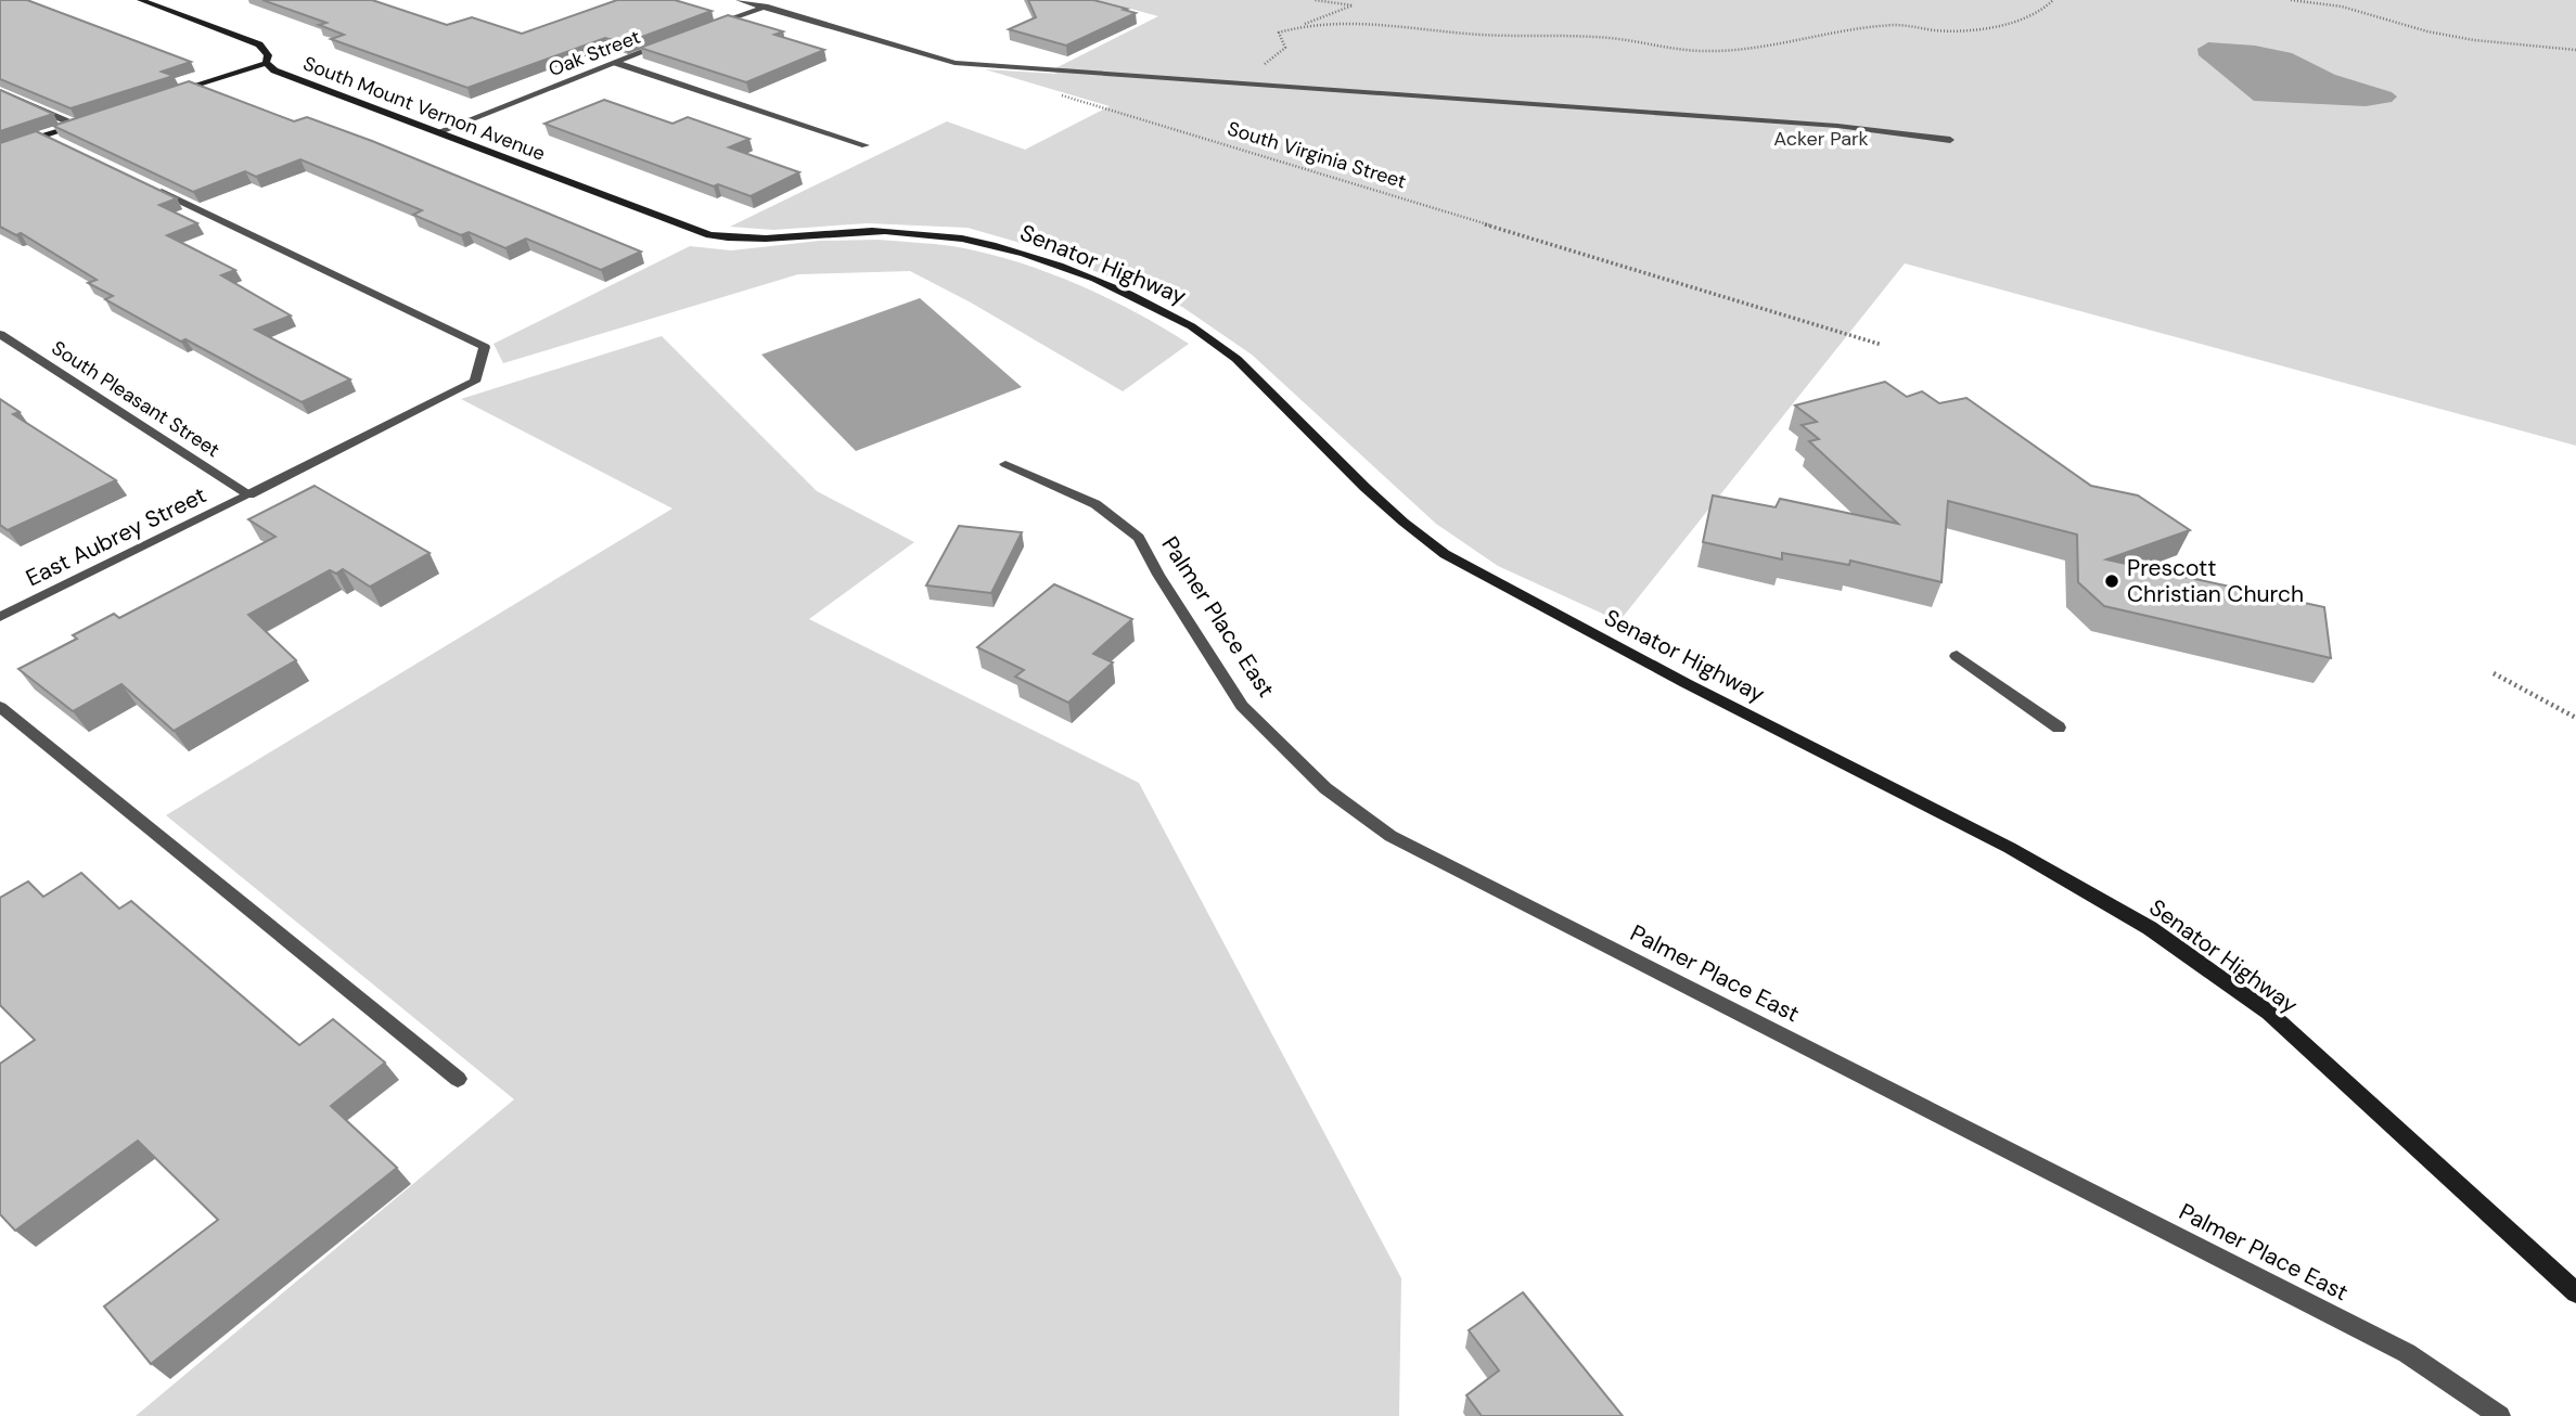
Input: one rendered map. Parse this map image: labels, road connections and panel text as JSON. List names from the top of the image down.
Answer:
{
  "streets": {
    "street": [
      "Oak Street",
      "South Mount Vernon Avenue",
      "Senator Highway",
      "South Pleasant Street",
      "East Aubrey Street",
      "Palmer Place East"
    ],
    "path": ["South Virginia Street"]
  },
  "crossings": [
    ["Oak Street", "South Mount Vernon Avenue"],
    ["South Mount Vernon Avenue", "Senator Highway"],
    ["South Pleasant Street", "East Aubrey Street"]
  ],
  "parks": ["Acker Park"],
  "places": ["Prescott Christian Church"]
}
